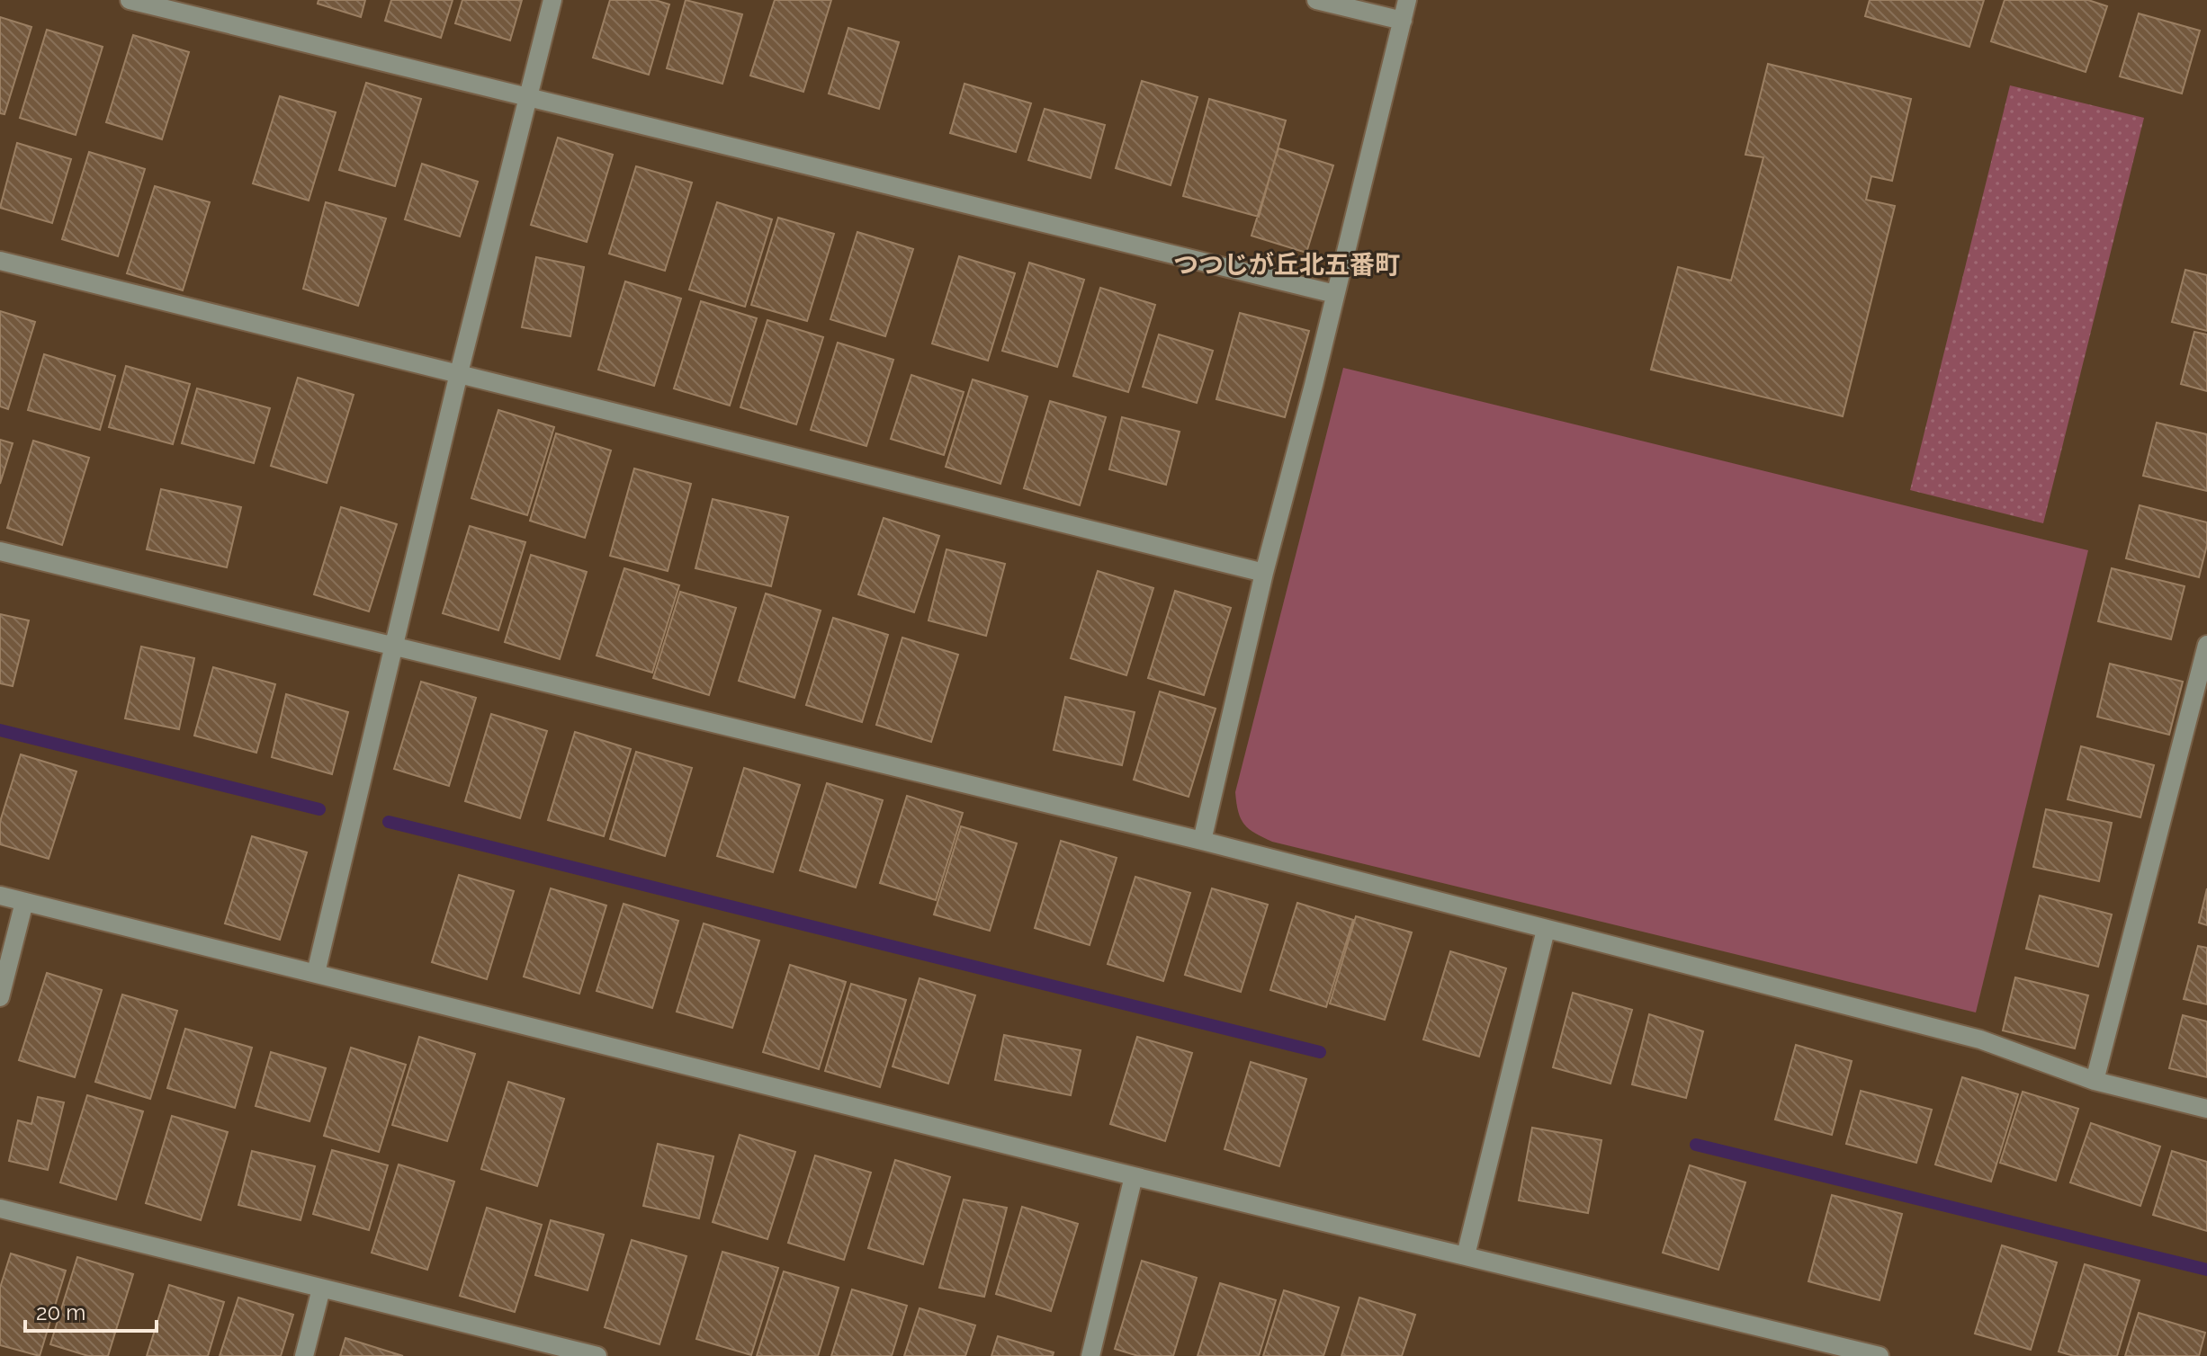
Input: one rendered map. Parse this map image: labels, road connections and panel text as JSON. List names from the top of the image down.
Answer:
{
  "districts": ["つつじが丘北五番町"],
  "scale_bar": "20 m"
}
